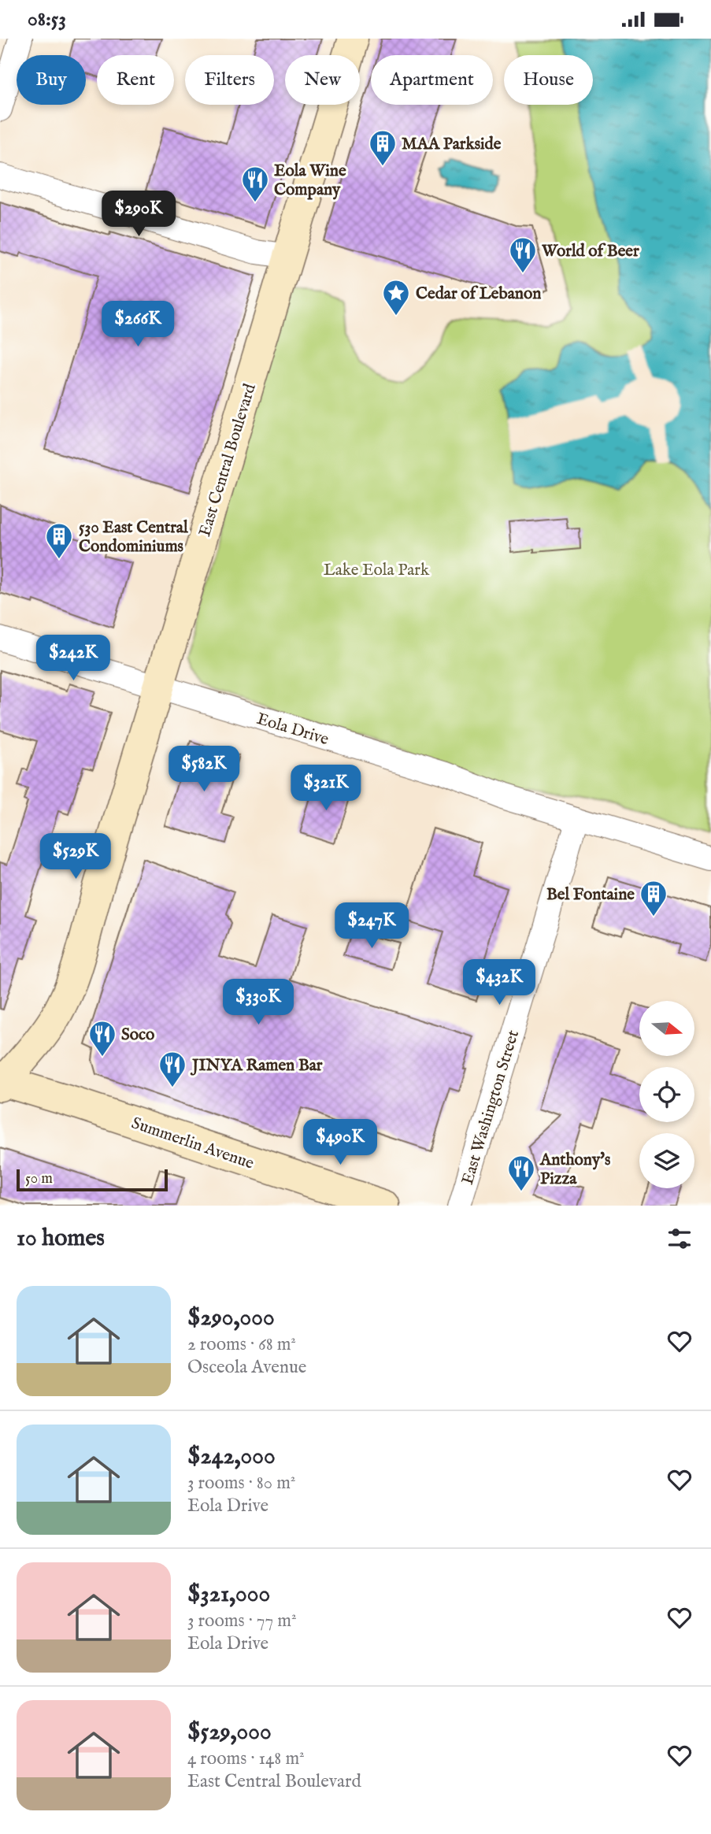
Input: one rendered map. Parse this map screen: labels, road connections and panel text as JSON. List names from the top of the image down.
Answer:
{
  "streets": {
    "street": [
      "East Central Boulevard",
      "Eola Drive",
      "East Washington Street",
      "Summerlin Avenue"
    ]
  },
  "crossings": [
    ["East Central Boulevard", "Eola Drive"],
    ["East Central Boulevard", "Summerlin Avenue"],
    ["Eola Drive", "East Washington Street"]
  ],
  "parks": ["Lake Eola Park"],
  "places": {
    "building": ["MAA Parkside", "530 East Central Condominiums", "Bel Fontaine"],
    "restaurant": [
      "Eola Wine Company",
      "World of Beer",
      "Soco",
      "JINYA Ramen Bar",
      "Anthony's Pizza"
    ],
    "place": ["Cedar of Lebanon"]
  },
  "scale_bar": "50 m",
  "north": "right",
  "page": {
    "status": "08:53",
    "chip": [
      "Buy",
      "Rent",
      "Filters",
      "New",
      "Apartment",
      "House"
    ],
    "price": [
      "$290K",
      "$266K",
      "$242K",
      "$582K",
      "$321K",
      "$529K",
      "$247K",
      "$432K",
      "$330K",
      "$490K"
    ],
    "scale": "50 m",
    "heading": "10 homes",
    "list": [
      {
        "name": "$290,000",
        "note": "2 rooms · 68 m² · Osceola Avenue"
      },
      {
        "name": "$242,000",
        "note": "3 rooms · 80 m² · Eola Drive"
      },
      {
        "name": "$321,000",
        "note": "3 rooms · 77 m² · Eola Drive"
      },
      {
        "name": "$529,000",
        "note": "4 rooms · 148 m² · East Central Boulevard"
      }
    ]
  }
}
